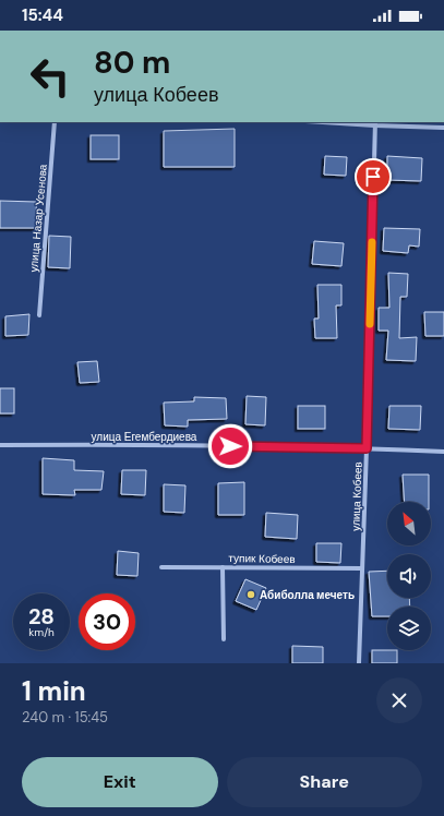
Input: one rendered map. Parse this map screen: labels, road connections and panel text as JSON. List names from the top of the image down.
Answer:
{
  "streets": {
    "street": [
      "улица Назар Усенова",
      "улица Егембердиева",
      "улица Кобеев",
      "тупик Кобеев"
    ]
  },
  "crossings": [
    ["улица Егембердиева", "улица Кобеев"],
    ["улица Кобеев", "тупик Кобеев"]
  ],
  "places": ["Абиболла мечеть"],
  "north": "top left",
  "page": {
    "status": "15:44",
    "turn": ["80 m", "улица Кобеев"],
    "speed": "28 km/h",
    "limit": "30",
    "heading": ["1 min", "240 m · 15:45"],
    "buttons": ["Exit", "Share"]
  }
}
